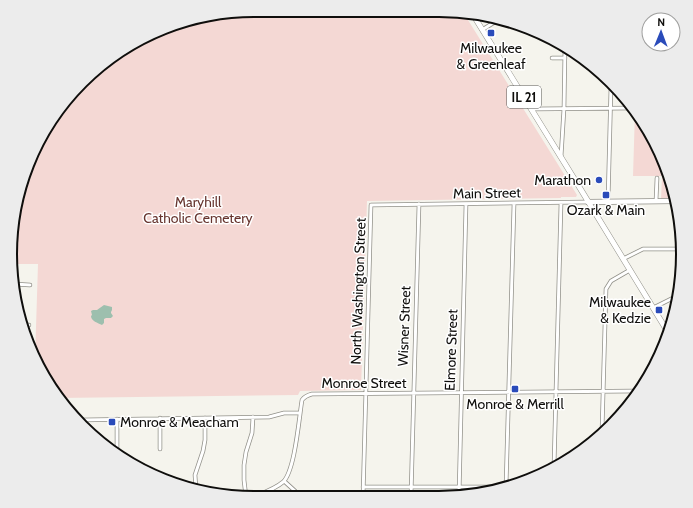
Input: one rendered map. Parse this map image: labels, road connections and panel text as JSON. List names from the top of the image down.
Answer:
{
  "streets": {
    "main road": ["IL 21"],
    "street": [
      "Main Street",
      "North Washington Street",
      "Wisner Street",
      "Elmore Street",
      "Monroe Street"
    ]
  },
  "crossings": [
    ["IL 21", "Main Street"],
    ["Main Street", "North Washington Street"],
    ["Main Street", "Wisner Street"],
    ["Main Street", "Elmore Street"],
    ["North Washington Street", "Monroe Street"],
    ["Wisner Street", "Monroe Street"],
    ["Elmore Street", "Monroe Street"]
  ],
  "parks": ["Maryhill Catholic Cemetery"],
  "places": {
    "transit": [
      "Milwaukee & Greenleaf",
      "Ozark & Main",
      "Milwaukee & Kedzie",
      "Monroe & Merrill",
      "Monroe & Meacham"
    ],
    "other": ["Marathon"]
  },
  "north": "top"
}
